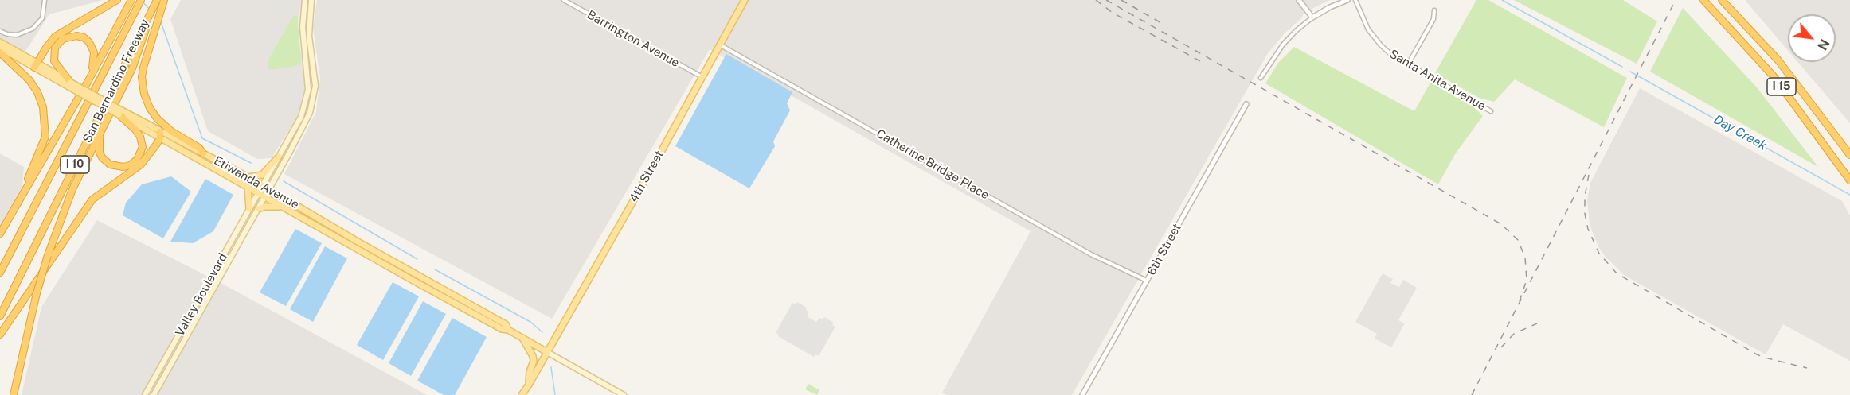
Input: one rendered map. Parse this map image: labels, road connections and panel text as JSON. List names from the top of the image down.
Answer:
{
  "streets": {
    "highway": ["San Bernardino Freeway", "I 15", "I 10"],
    "main road": ["4th Street", "Etiwanda Avenue", "Valley Boulevard"],
    "street": [
      "Barrington Avenue",
      "Santa Anita Avenue",
      "Catherine Bridge Place",
      "6th Street"
    ]
  },
  "crossings": [
    ["Barrington Avenue", "4th Street"],
    ["Catherine Bridge Place", "4th Street"],
    ["Catherine Bridge Place", "6th Street"],
    ["4th Street", "Etiwanda Avenue"],
    ["Etiwanda Avenue", "Valley Boulevard"]
  ],
  "water": ["Day Creek"],
  "north": "bottom right"
}
